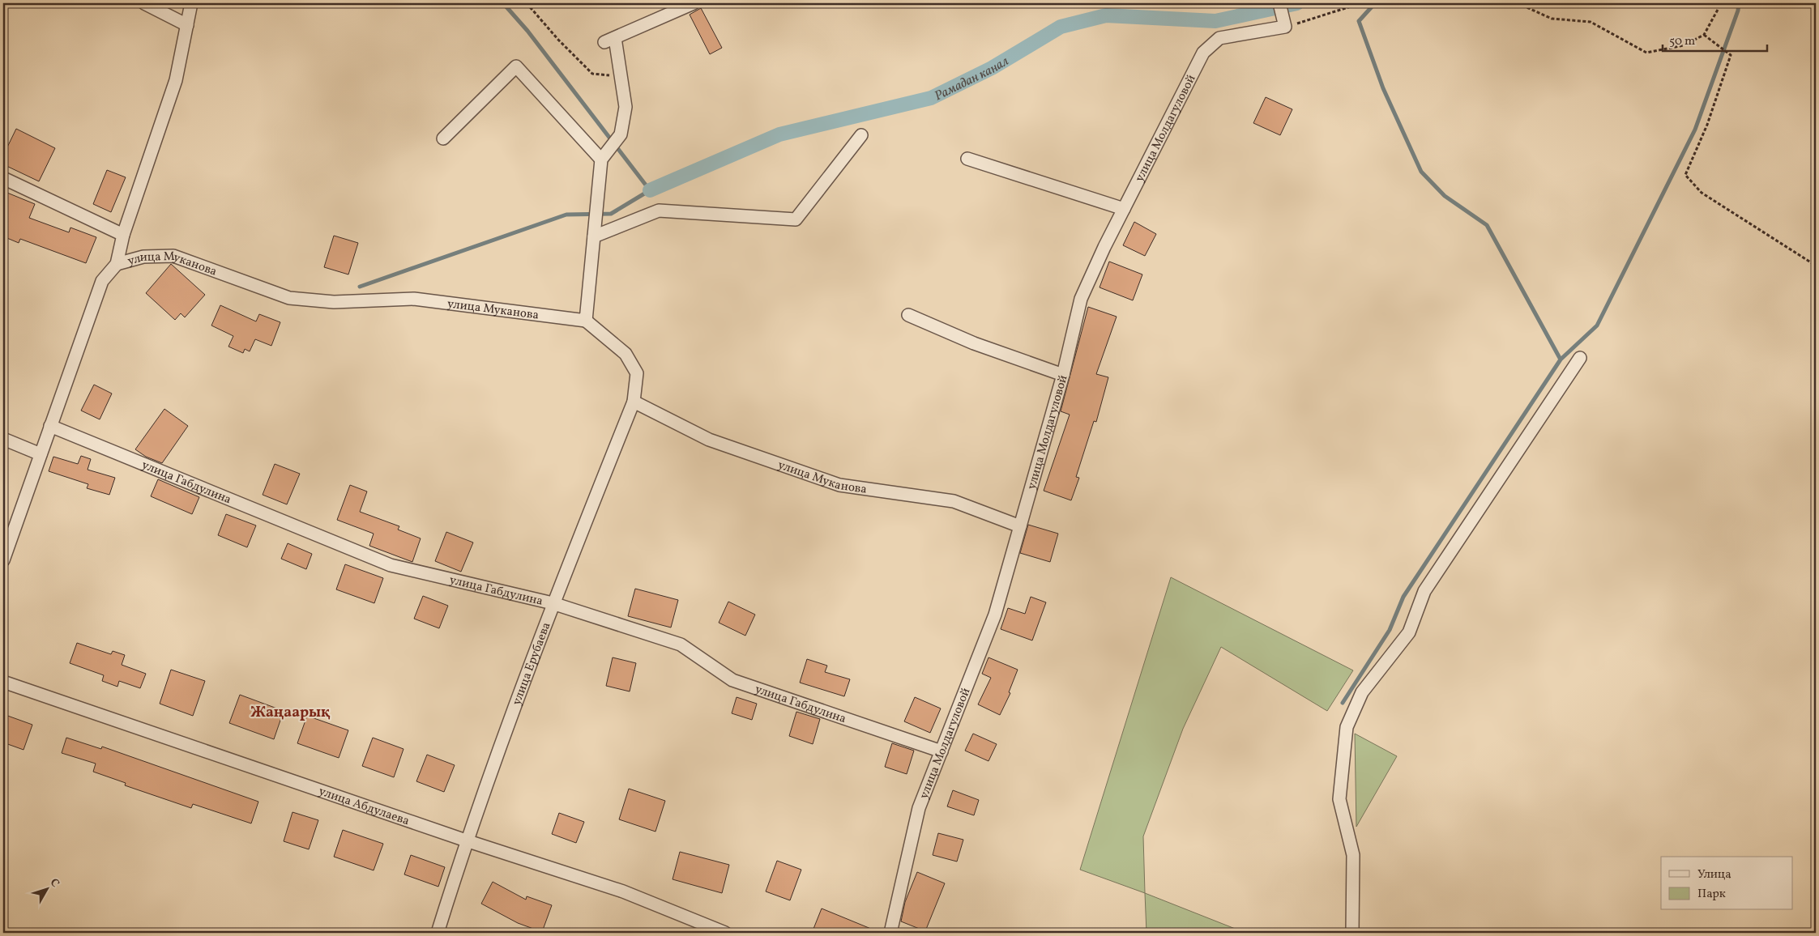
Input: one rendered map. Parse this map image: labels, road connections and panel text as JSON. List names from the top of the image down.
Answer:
{
  "streets": {
    "street": [
      "улица Молдагуловой",
      "улица Муканова",
      "улица Габдулина",
      "улица Ерубаева",
      "улица Абдулаева"
    ]
  },
  "crossings": [
    ["улица Молдагуловой", "улица Муканова"],
    ["улица Молдагуловой", "улица Габдулина"],
    ["улица Муканова", "улица Ерубаева"],
    ["улица Габдулина", "улица Ерубаева"],
    ["улица Ерубаева", "улица Абдулаева"]
  ],
  "districts": ["Жаңаарық"],
  "water": ["Рамадан канал"],
  "legend": ["Улица", "Парк"],
  "scale_bar": "50 m",
  "north": "top right"
}
